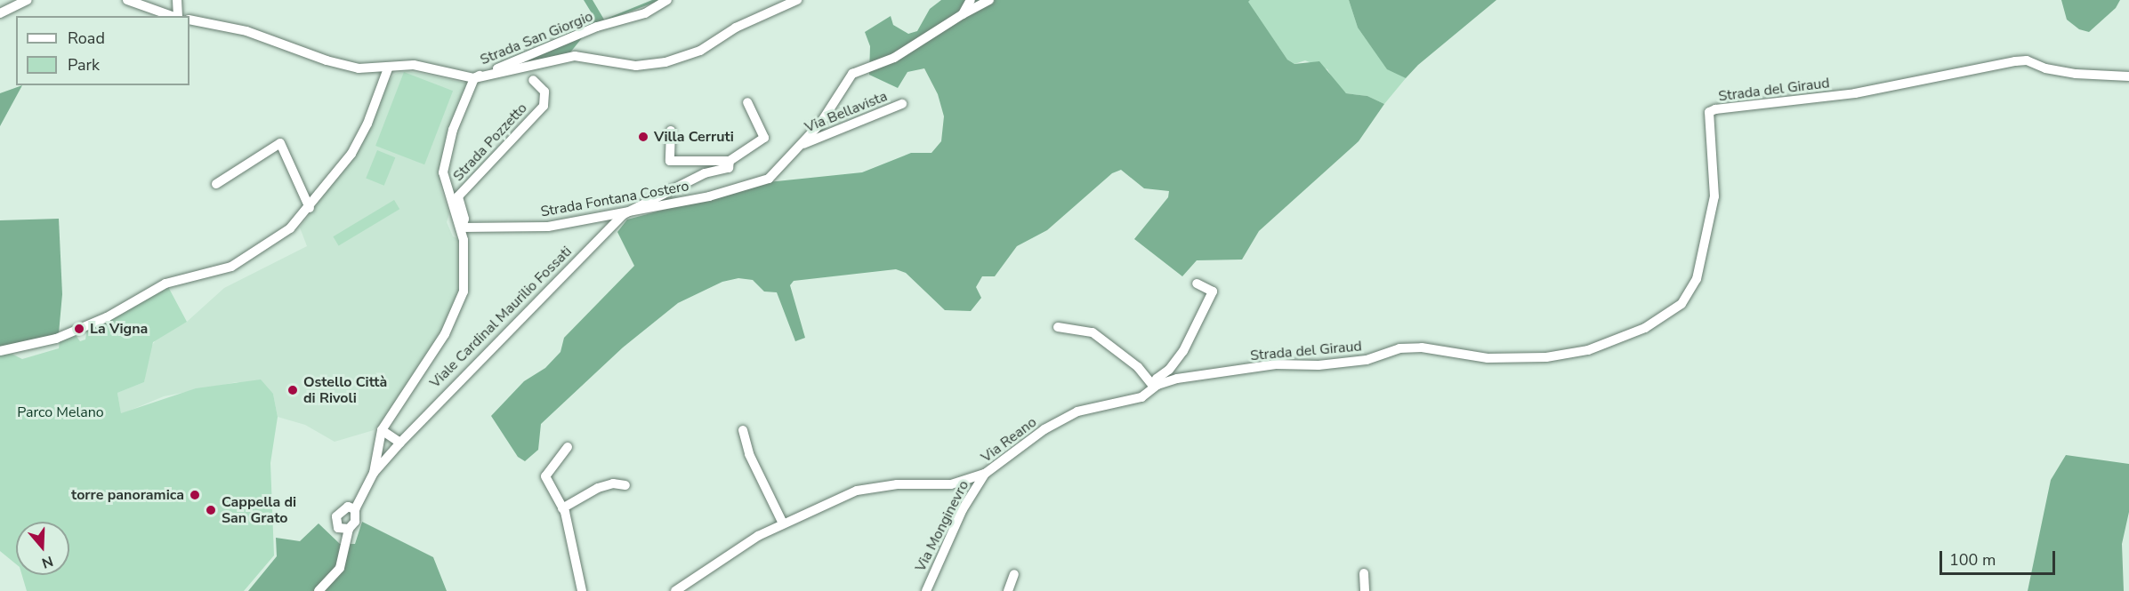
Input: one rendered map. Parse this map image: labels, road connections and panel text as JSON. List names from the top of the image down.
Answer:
{
  "streets": {
    "street": [
      "Strada San Giorgio",
      "Strada del Giraud",
      "Via Bellavista",
      "Strada Pozzetto",
      "Strada Fontana Costero",
      "Viale Cardinal Maurilio Fossati",
      "Via Reano",
      "Via Monginevro"
    ]
  },
  "crossings": [
    ["Strada San Giorgio", "Strada Pozzetto"],
    ["Strada del Giraud", "Via Reano"],
    ["Via Bellavista", "Strada Fontana Costero"],
    ["Strada Pozzetto", "Strada Fontana Costero"],
    ["Strada Fontana Costero", "Viale Cardinal Maurilio Fossati"],
    ["Via Reano", "Via Monginevro"]
  ],
  "parks": ["Parco Melano"],
  "places": [
    "Villa Cerruti",
    "La Vigna",
    "Ostello Città di Rivoli",
    "torre panoramica",
    "Cappella di San Grato"
  ],
  "legend": ["Road", "Park"],
  "scale_bar": "100 m",
  "north": "bottom"
}
